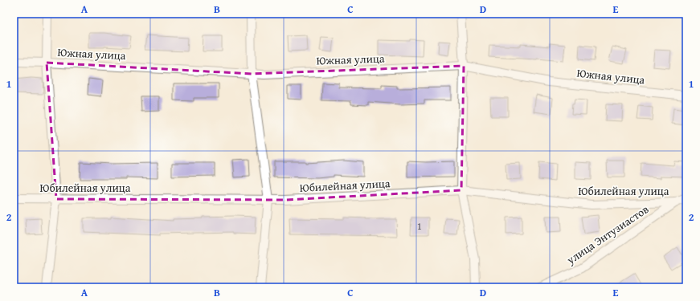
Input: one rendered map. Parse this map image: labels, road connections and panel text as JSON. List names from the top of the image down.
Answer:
{
  "streets": {
    "street": ["Южная улица", "Юбилейная улица", "улица Энтузиастов"]
  },
  "crossings": [
    ["Юбилейная улица", "улица Энтузиастов"]
  ],
  "house_numbers": ["1"],
  "grid": {
    "columns": [
      "A",
      "B",
      "C",
      "D",
      "E"
    ],
    "rows": ["1", "2"]
  }
}
